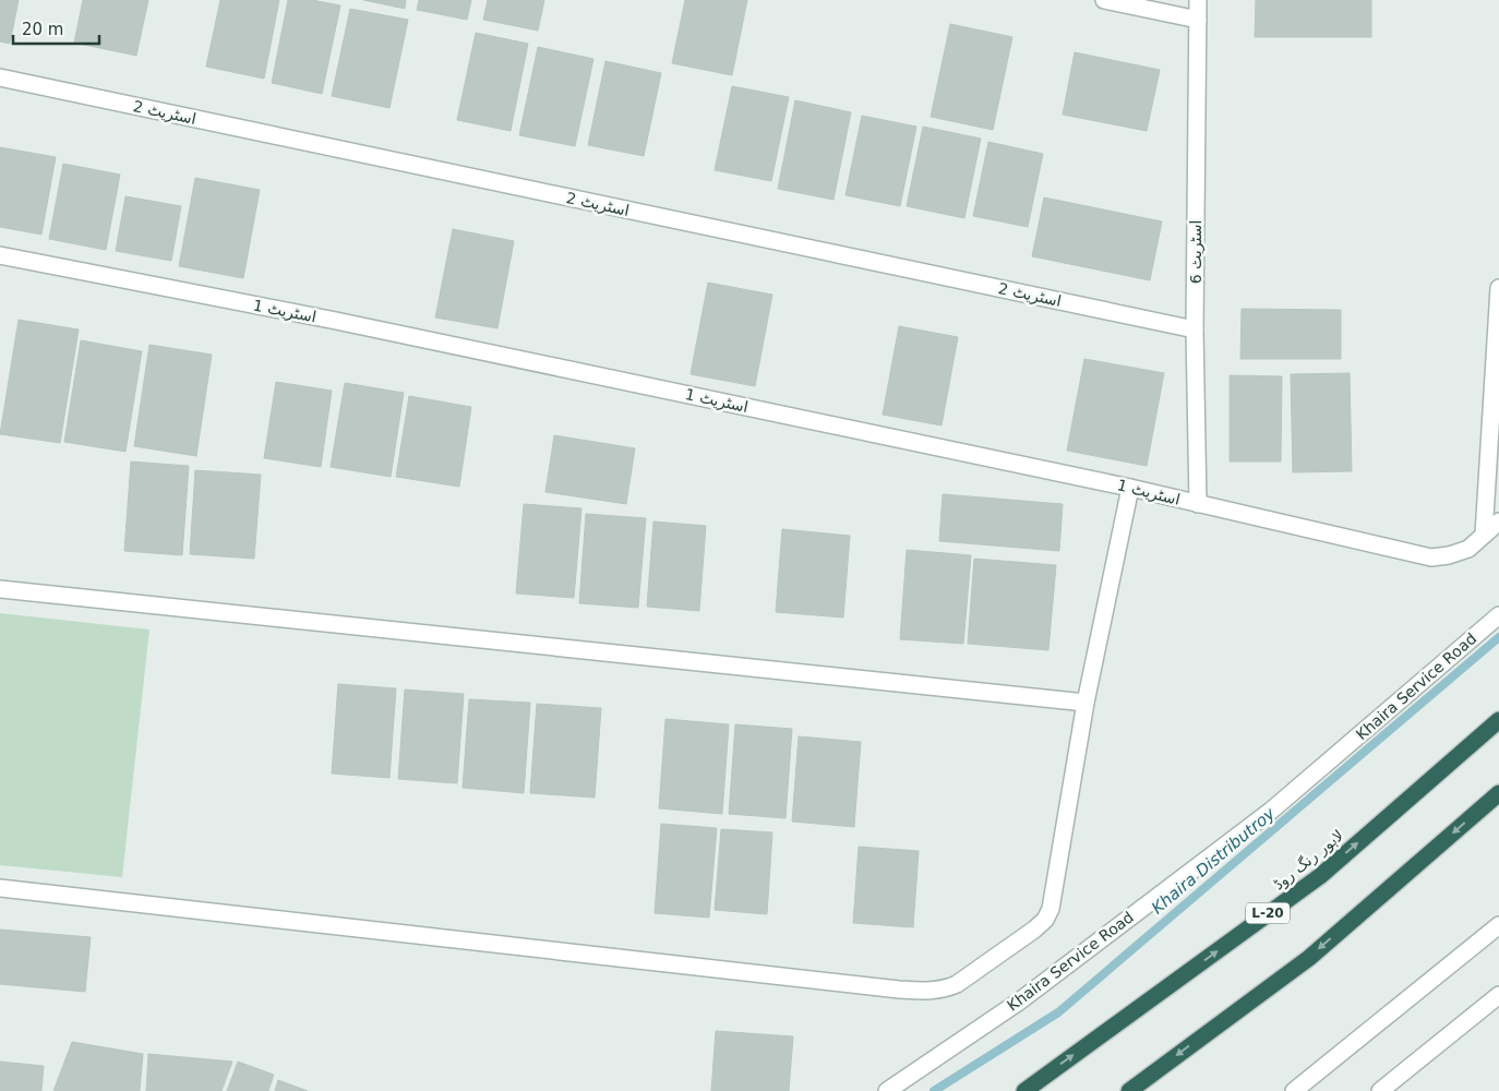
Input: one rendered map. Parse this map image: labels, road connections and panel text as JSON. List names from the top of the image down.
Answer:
{
  "streets": {
    "highway": ["لاہور رنگ روڈ", "L-20"],
    "street": [
      "اسٹریٹ 2",
      "اسٹریٹ 6",
      "اسٹریٹ 1",
      "Khaira Service Road"
    ]
  },
  "crossings": [
    ["اسٹریٹ 2", "اسٹریٹ 6"],
    ["اسٹریٹ 6", "اسٹریٹ 1"]
  ],
  "water": ["Khaira Distributroy"],
  "scale_bar": "20 m"
}
